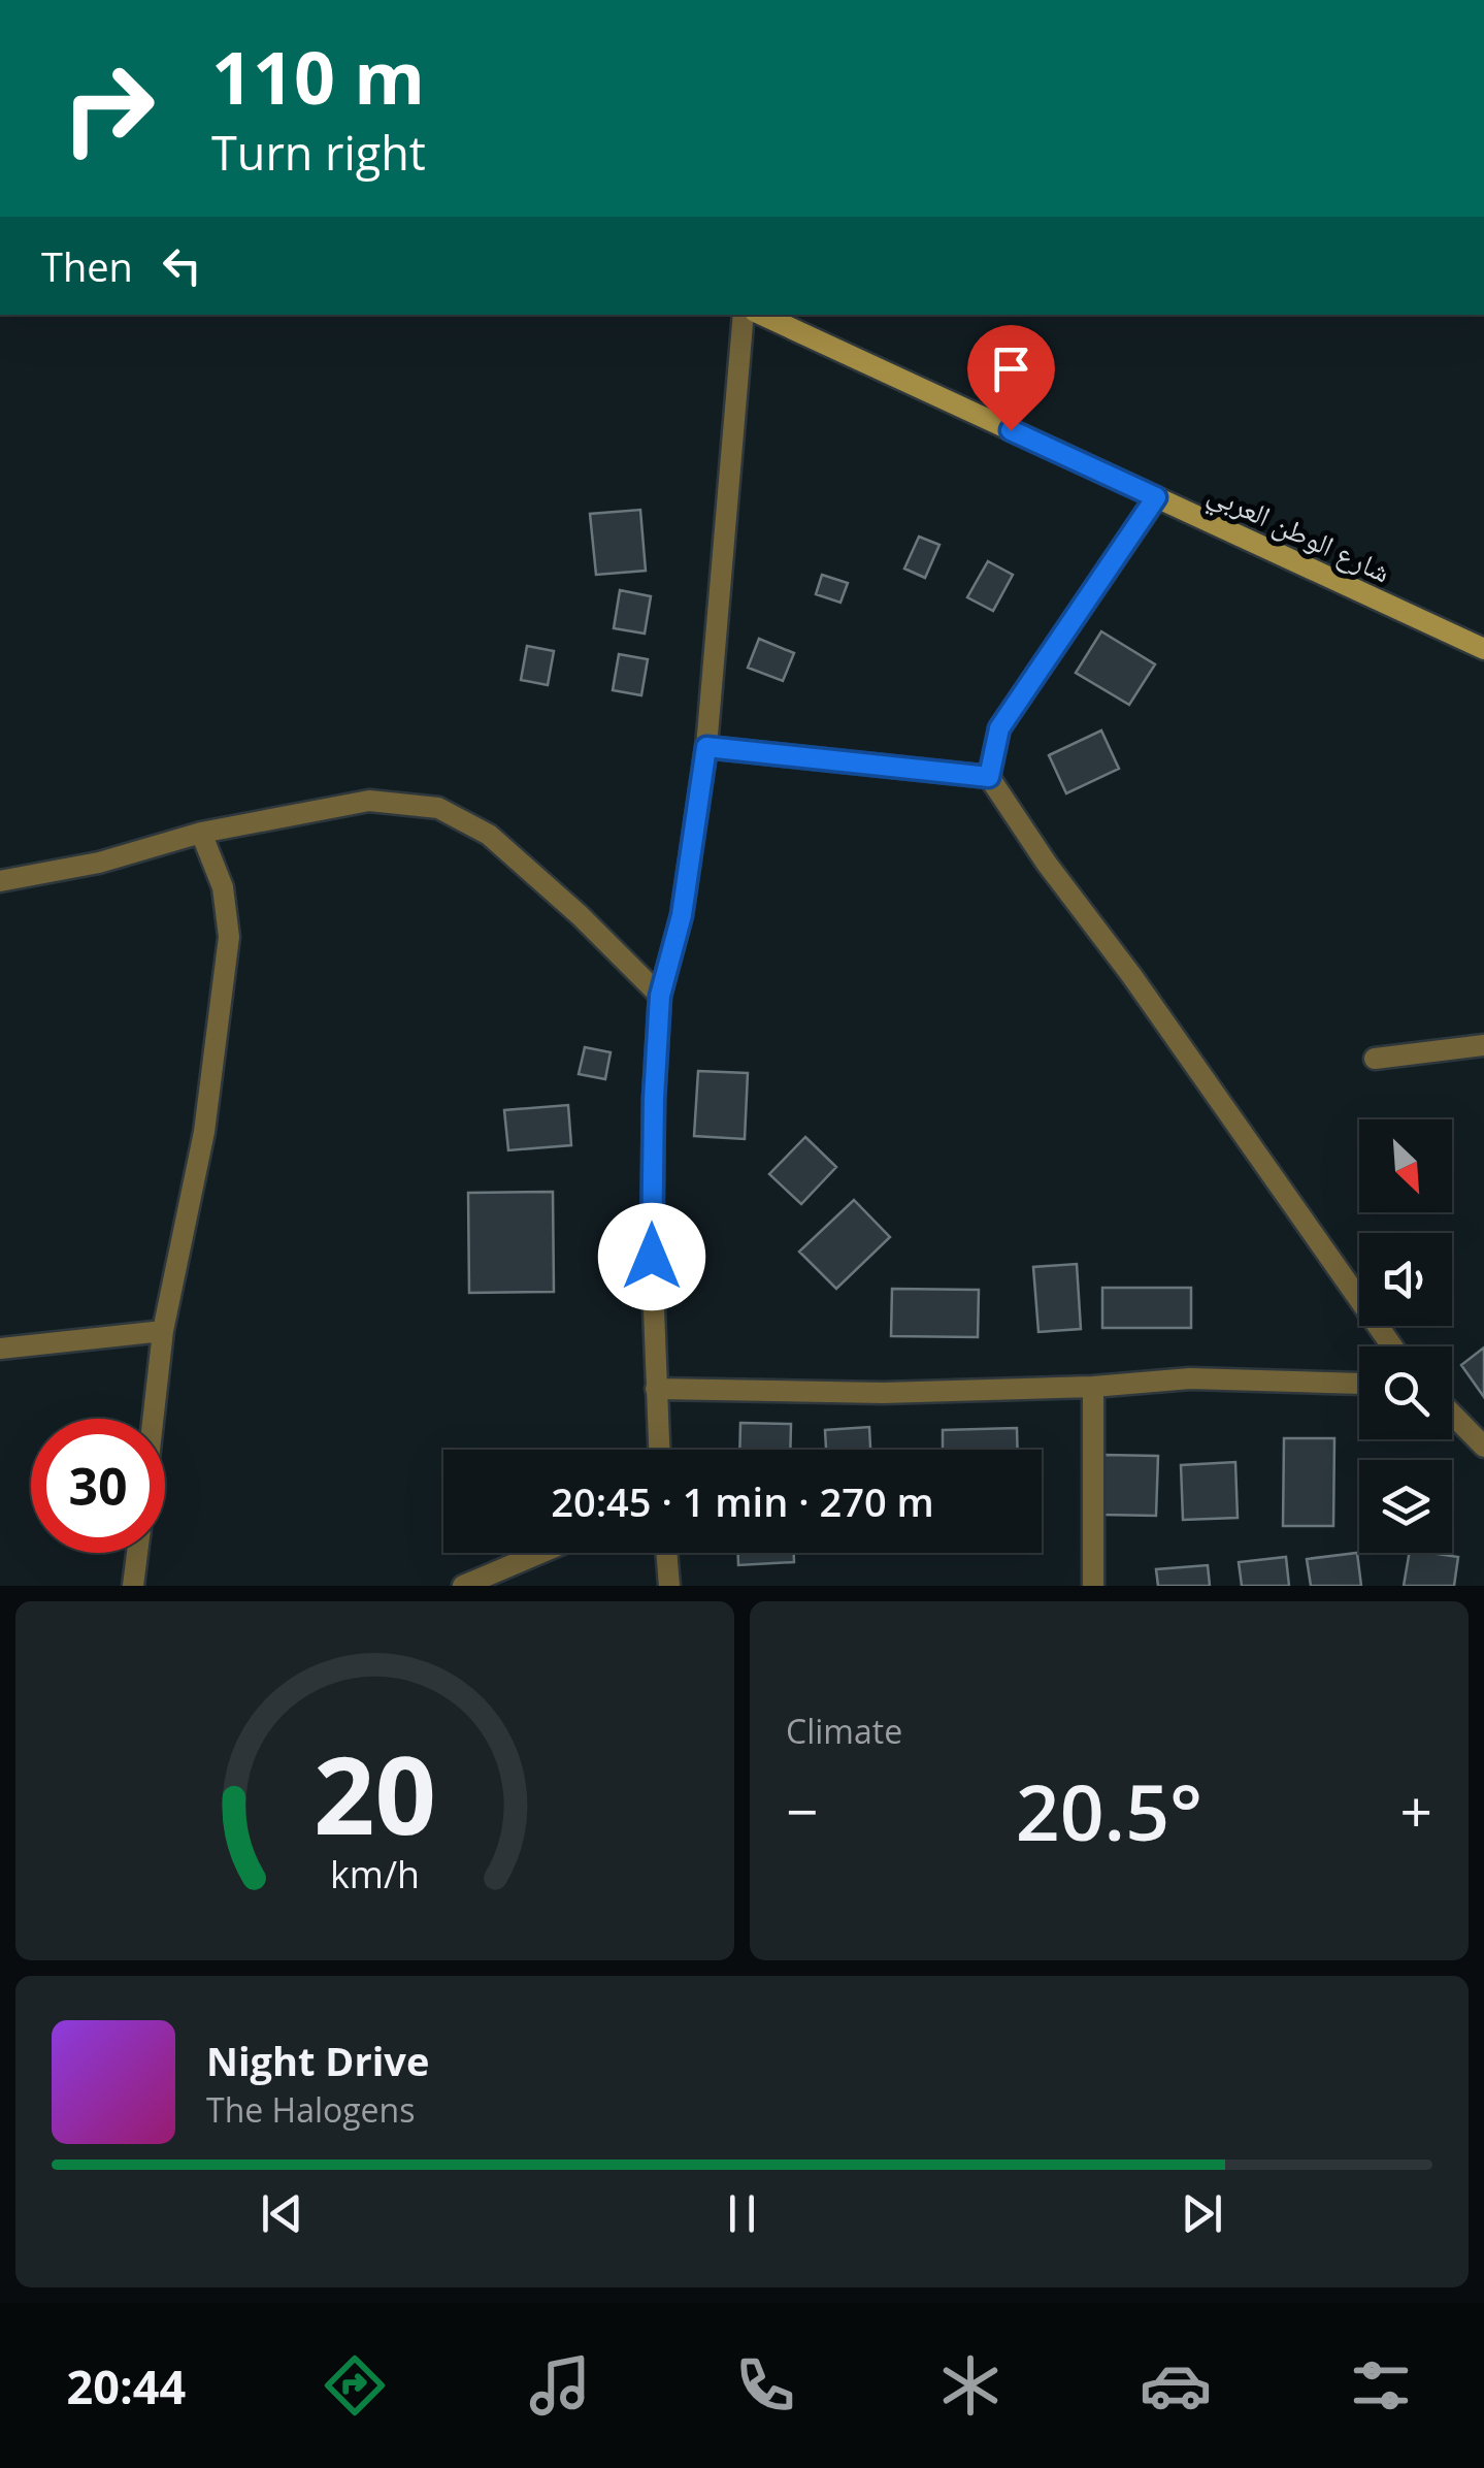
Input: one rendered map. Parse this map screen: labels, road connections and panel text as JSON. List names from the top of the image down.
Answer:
{
  "streets": {
    "main road": ["شارع الوطن العربي"]
  },
  "north": "bottom right",
  "page": {
    "turn": ["110 m", "Turn right"],
    "then": "Then",
    "limit": "30",
    "trip": "20:45 · 1 min · 270 m",
    "tile": "Climate",
    "heat": ["−", "20.5°", "+"],
    "song": ["Night Drive", "The Halogens"],
    "tabs": "20:44",
    "gauge": ["20", "km/h"]
  }
}
